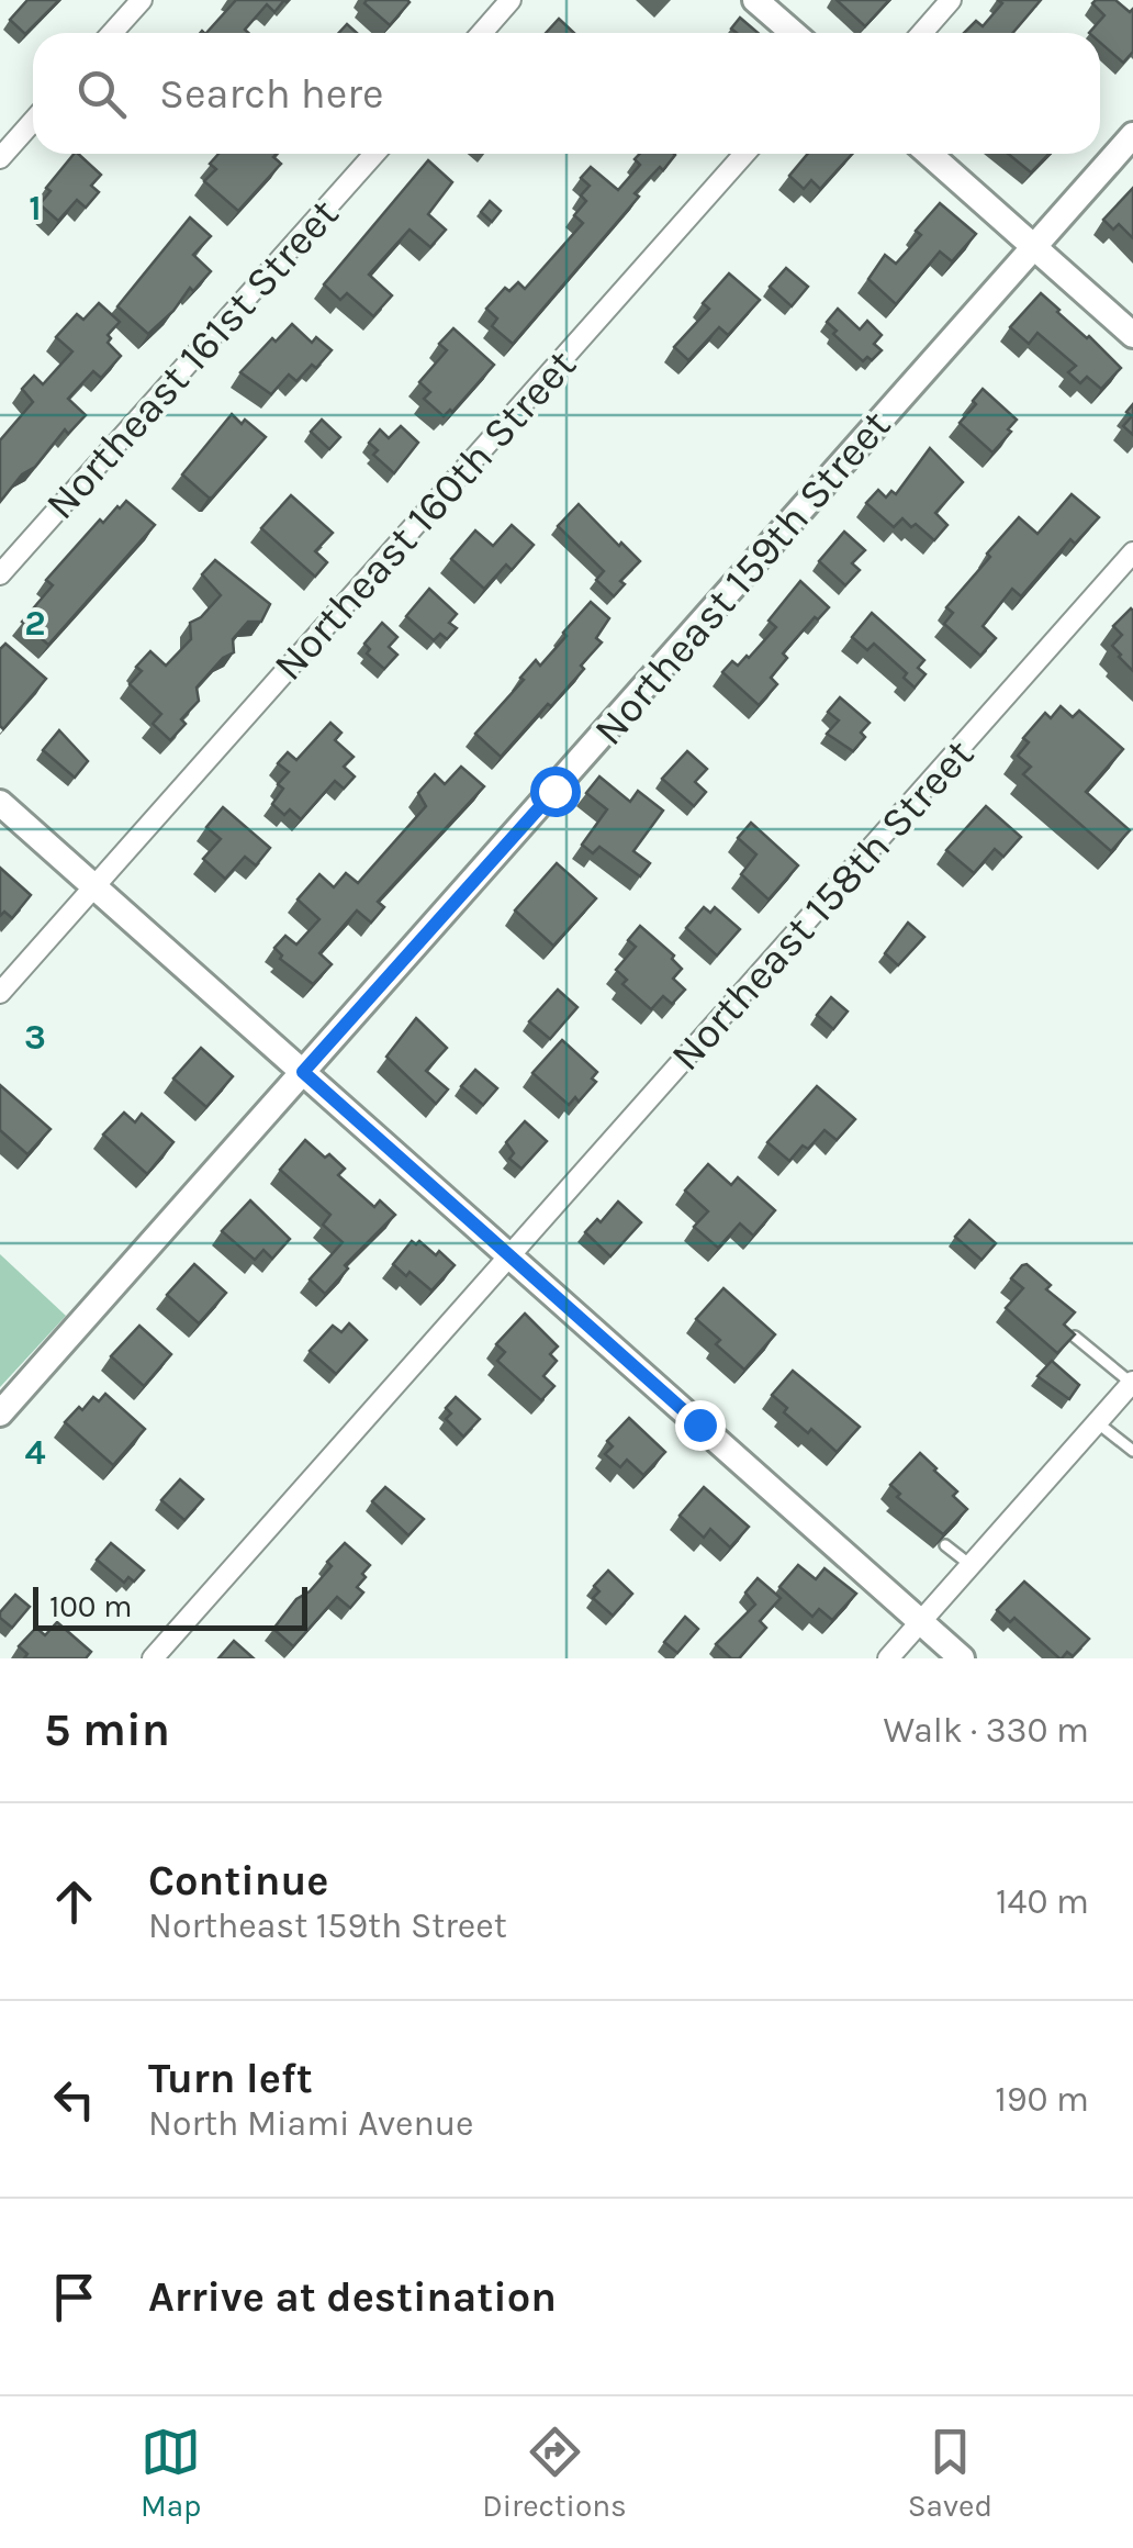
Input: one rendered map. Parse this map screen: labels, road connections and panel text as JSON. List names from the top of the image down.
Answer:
{
  "streets": {
    "street": [
      "Northeast 161st Street",
      "Northeast 160th Street",
      "Northeast 159th Street",
      "Northeast 158th Street"
    ]
  },
  "scale_bar": "100 m",
  "page": {
    "search": "Search here",
    "scale": "100 m",
    "heading": ["5 min", "Walk · 330 m"],
    "list": [
      ["Continue", "Northeast 159th Street", "140 m"],
      ["Turn left", "North Miami Avenue", "190 m"],
      "Arrive at destination"
    ],
    "nav": ["Map", "Directions", "Saved"]
  },
  "grid": {
    "rows": [
      "1",
      "2",
      "3",
      "4"
    ]
  }
}
